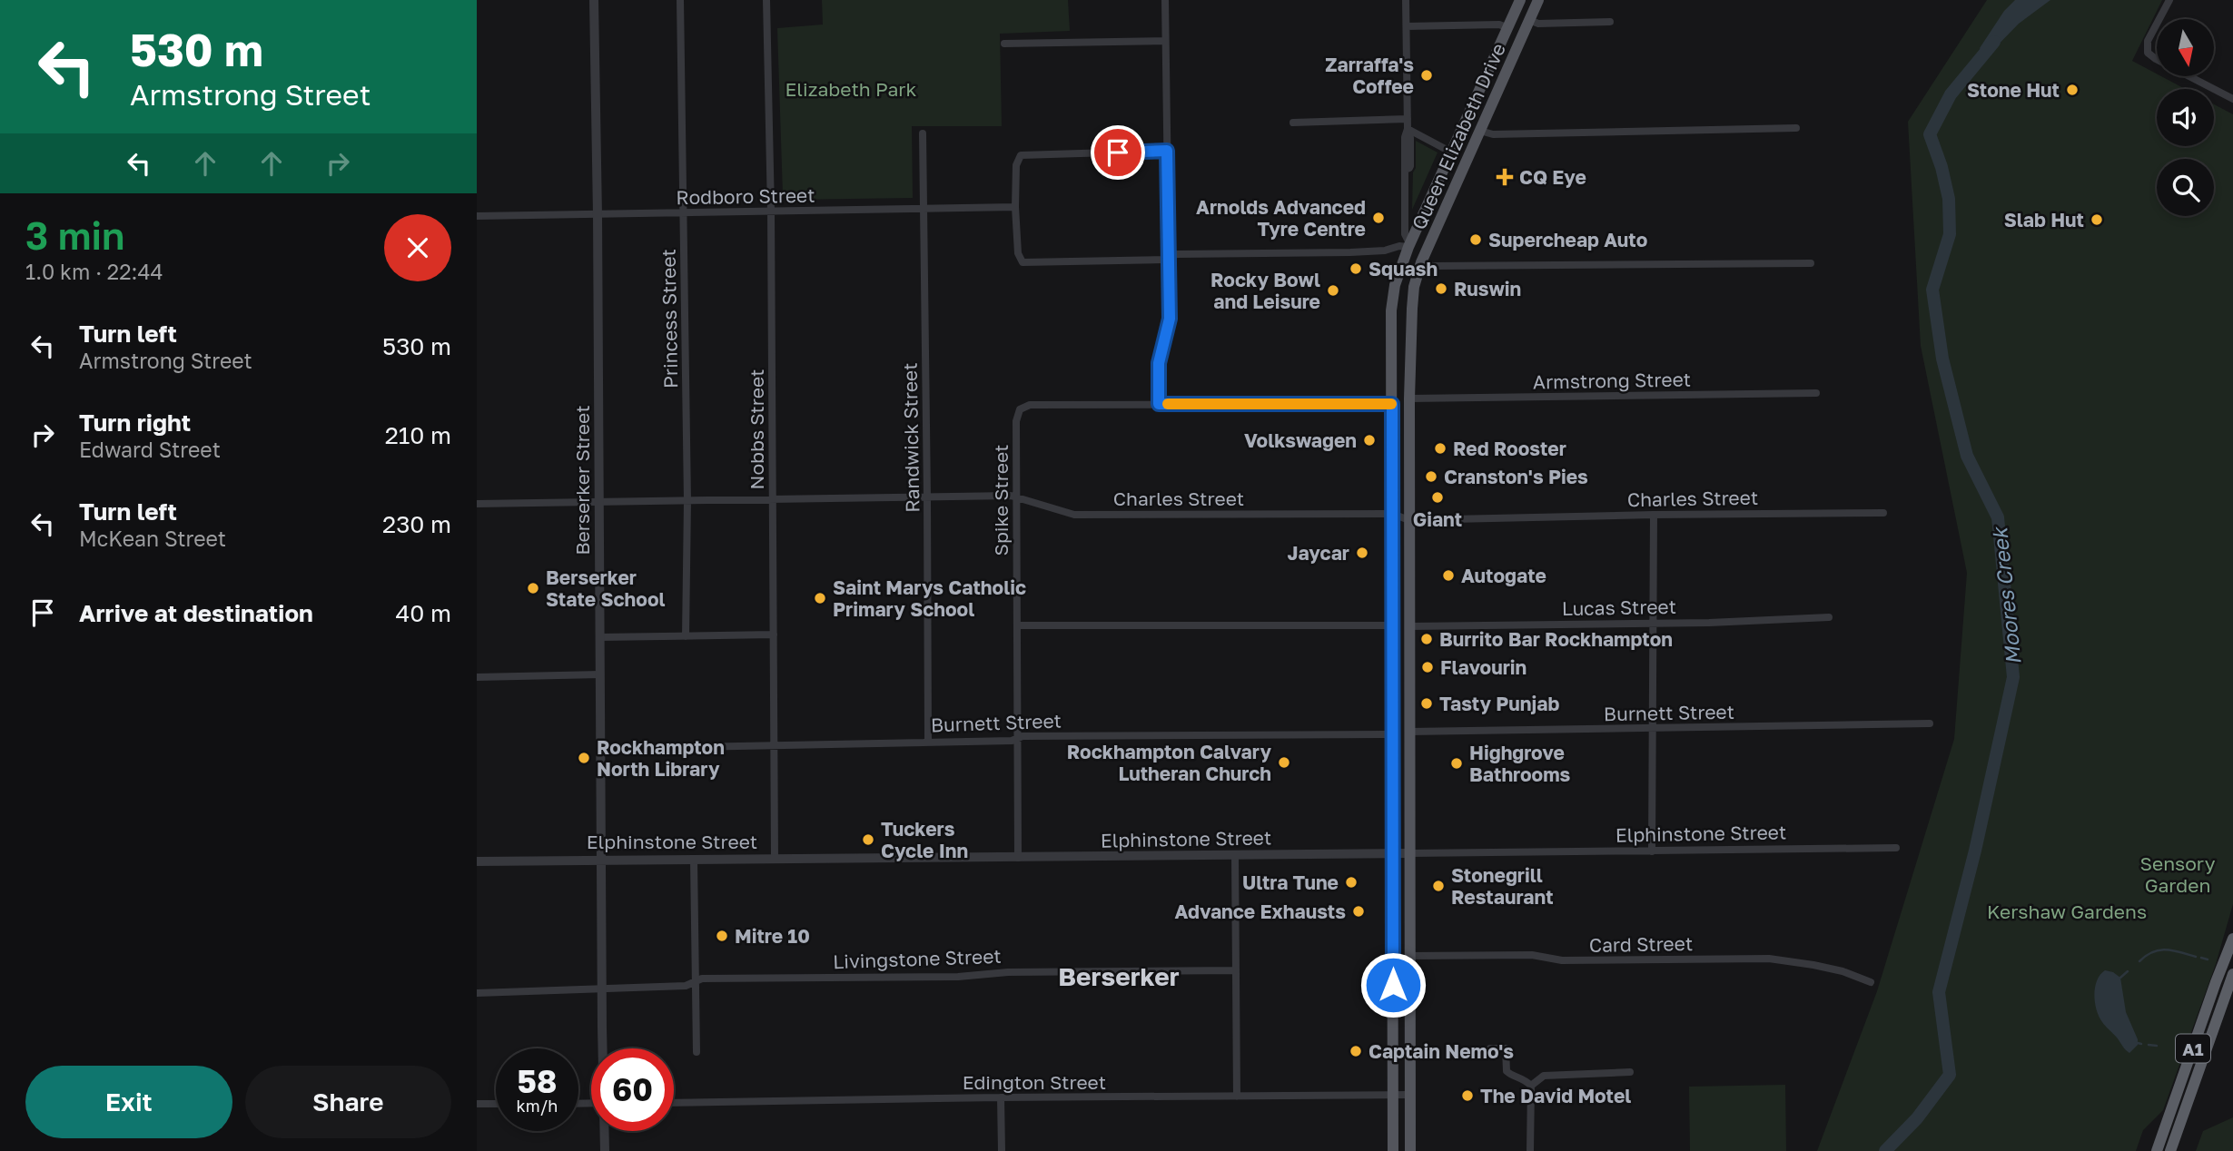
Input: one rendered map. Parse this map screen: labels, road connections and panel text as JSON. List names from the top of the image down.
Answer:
{
  "streets": {
    "highway": ["A1"],
    "main road": ["Queen Elizabeth Drive"],
    "street": [
      "Rodboro Street",
      "Princess Street",
      "Armstrong Street",
      "Nobbs Street",
      "Randwick Street",
      "Berserker Street",
      "Charles Street",
      "Spike Street",
      "Lucas Street",
      "Burnett Street",
      "Elphinstone Street",
      "Card Street",
      "Livingstone Street",
      "Edington Street"
    ]
  },
  "crossings": [
    ["Queen Elizabeth Drive", "Armstrong Street"],
    ["Queen Elizabeth Drive", "Charles Street"],
    ["Queen Elizabeth Drive", "Lucas Street"],
    ["Queen Elizabeth Drive", "Burnett Street"],
    ["Queen Elizabeth Drive", "Elphinstone Street"],
    ["Queen Elizabeth Drive", "Card Street"],
    ["Queen Elizabeth Drive", "Edington Street"],
    ["Rodboro Street", "Princess Street"],
    ["Rodboro Street", "Nobbs Street"],
    ["Rodboro Street", "Randwick Street"],
    ["Rodboro Street", "Berserker Street"],
    ["Princess Street", "Charles Street"],
    ["Nobbs Street", "Charles Street"],
    ["Nobbs Street", "Burnett Street"],
    ["Nobbs Street", "Elphinstone Street"],
    ["Randwick Street", "Charles Street"],
    ["Randwick Street", "Burnett Street"],
    ["Berserker Street", "Charles Street"],
    ["Berserker Street", "Burnett Street"],
    ["Berserker Street", "Elphinstone Street"],
    ["Berserker Street", "Livingstone Street"],
    ["Charles Street", "Spike Street"],
    ["Spike Street", "Burnett Street"],
    ["Spike Street", "Elphinstone Street"]
  ],
  "districts": ["Berserker"],
  "water": ["Moores Creek"],
  "parks": ["Elizabeth Park", "Sensory Garden", "Kershaw Gardens"],
  "places": {
    "other": [
      "Zarraffa's Coffee",
      "Stone Hut",
      "Arnolds Advanced Tyre Centre",
      "Slab Hut",
      "Supercheap Auto",
      "Squash",
      "Ruswin",
      "Rocky Bowl and Leisure",
      "Volkswagen",
      "Red Rooster",
      "Cranston's Pies",
      "Giant",
      "Jaycar",
      "Autogate",
      "Berserker State School",
      "Saint Marys Catholic Primary School",
      "Burrito Bar Rockhampton",
      "Flavourin",
      "Tasty Punjab",
      "Rockhampton North Library",
      "Rockhampton Calvary Lutheran Church",
      "Highgrove Bathrooms",
      "Tuckers Cycle Inn",
      "Ultra Tune",
      "Stonegrill Restaurant",
      "Advance Exhausts",
      "Mitre 10",
      "Captain Nemo's",
      "The David Motel"
    ],
    "health": ["CQ Eye"]
  },
  "north": "bottom",
  "page": {
    "turn": ["530 m", "Armstrong Street"],
    "heading": ["3 min", "1.0 km · 22:44"],
    "list": [
      {
        "name": "Turn left",
        "note": "Armstrong Street",
        "value": "530 m"
      },
      {
        "name": "Turn right",
        "note": "Edward Street",
        "value": "210 m"
      },
      {
        "name": "Turn left",
        "note": "McKean Street",
        "value": "230 m"
      },
      {
        "name": "Arrive at destination",
        "value": "40 m"
      }
    ],
    "speed": "58 km/h",
    "limit": "60",
    "buttons": ["Exit", "Share"]
  }
}
